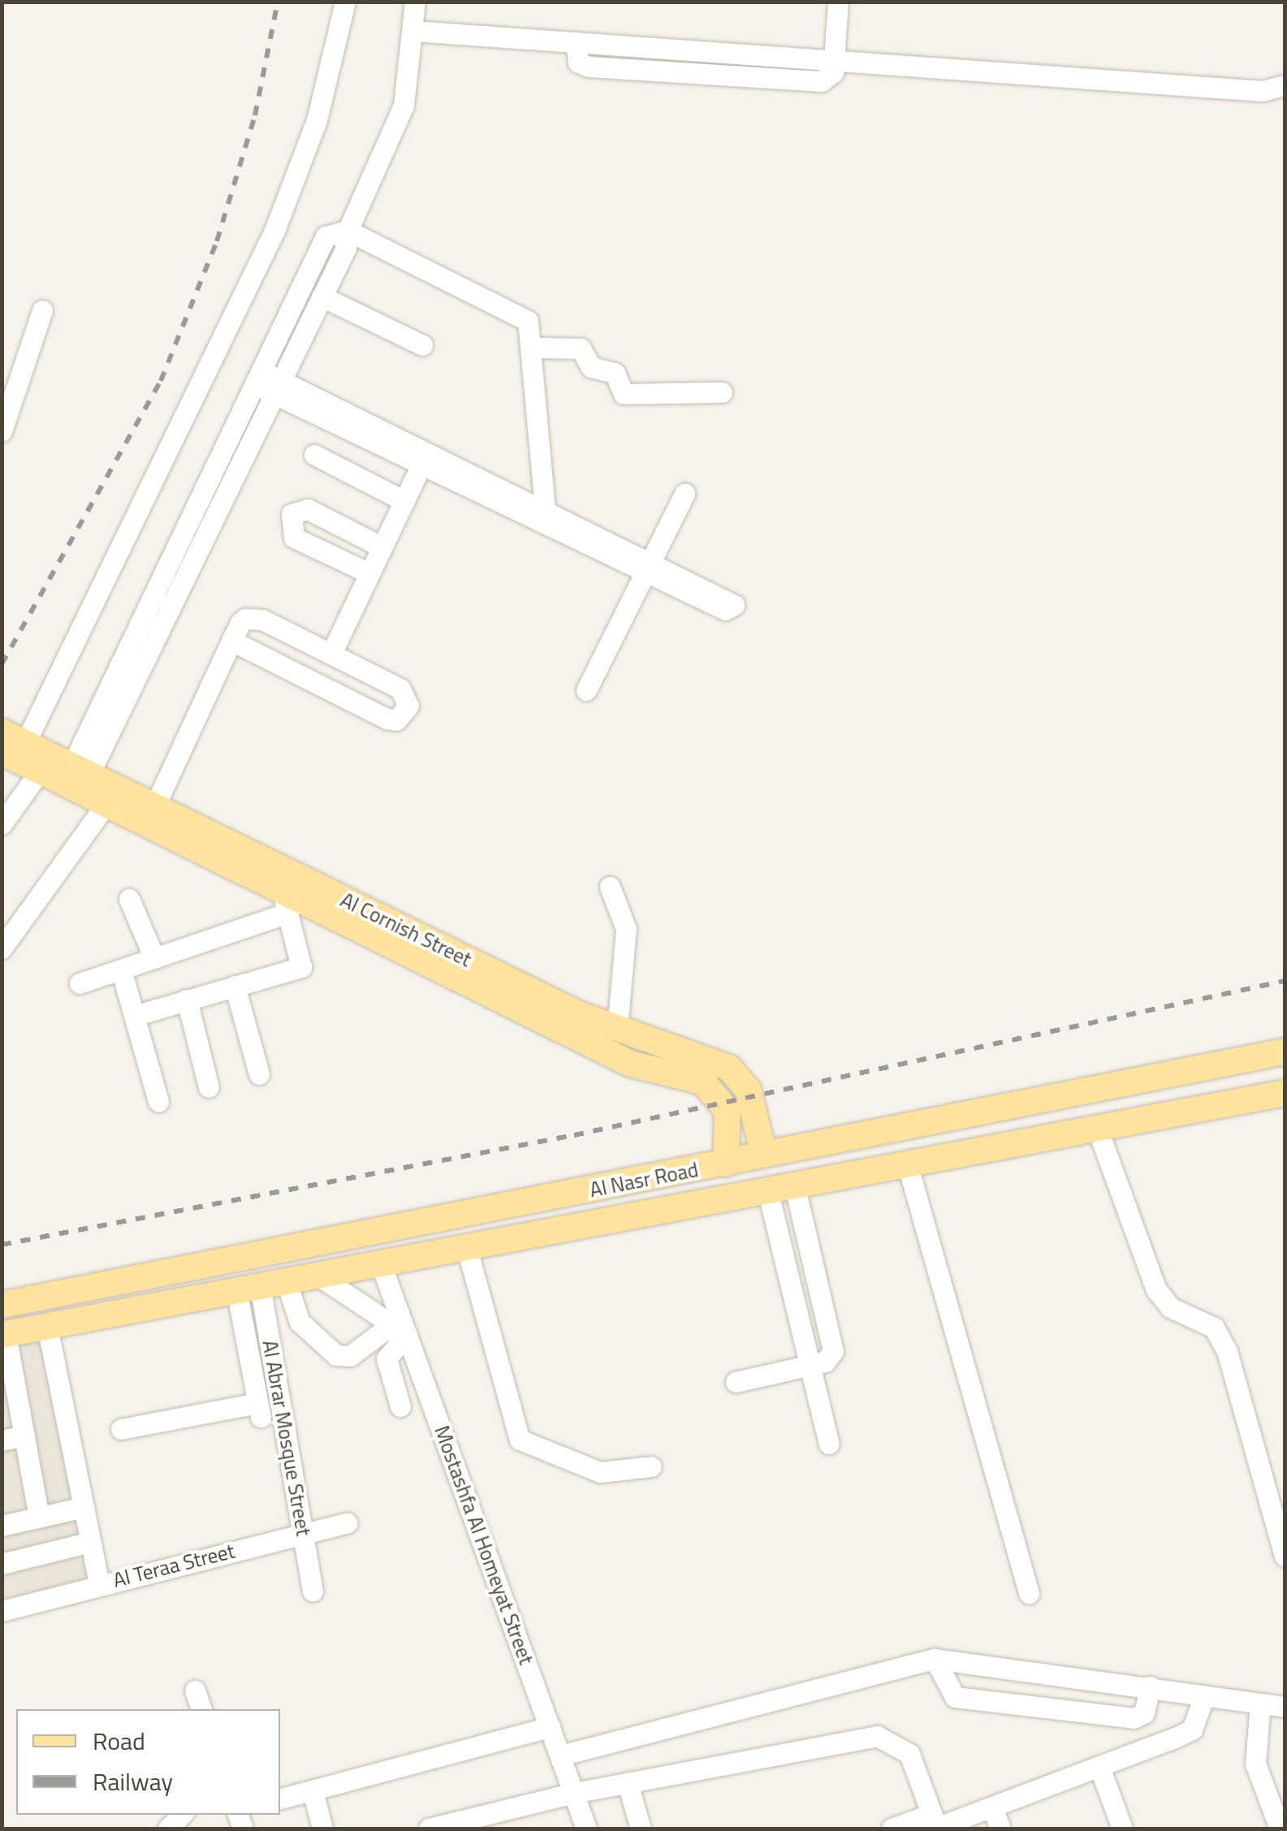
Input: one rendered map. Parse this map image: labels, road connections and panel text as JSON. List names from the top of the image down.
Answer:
{
  "streets": {
    "main road": ["Al Cornish Street", "Al Nasr Road"],
    "street": ["Al Abrar Mosque Street", "Mostashfa Al Homeyat Street", "Al Teraa Street"]
  },
  "crossings": [
    ["Al Cornish Street", "Al Nasr Road"],
    ["Al Nasr Road", "Al Abrar Mosque Street"],
    ["Al Nasr Road", "Mostashfa Al Homeyat Street"],
    ["Al Abrar Mosque Street", "Al Teraa Street"]
  ],
  "legend": ["Road", "Railway"]
}
